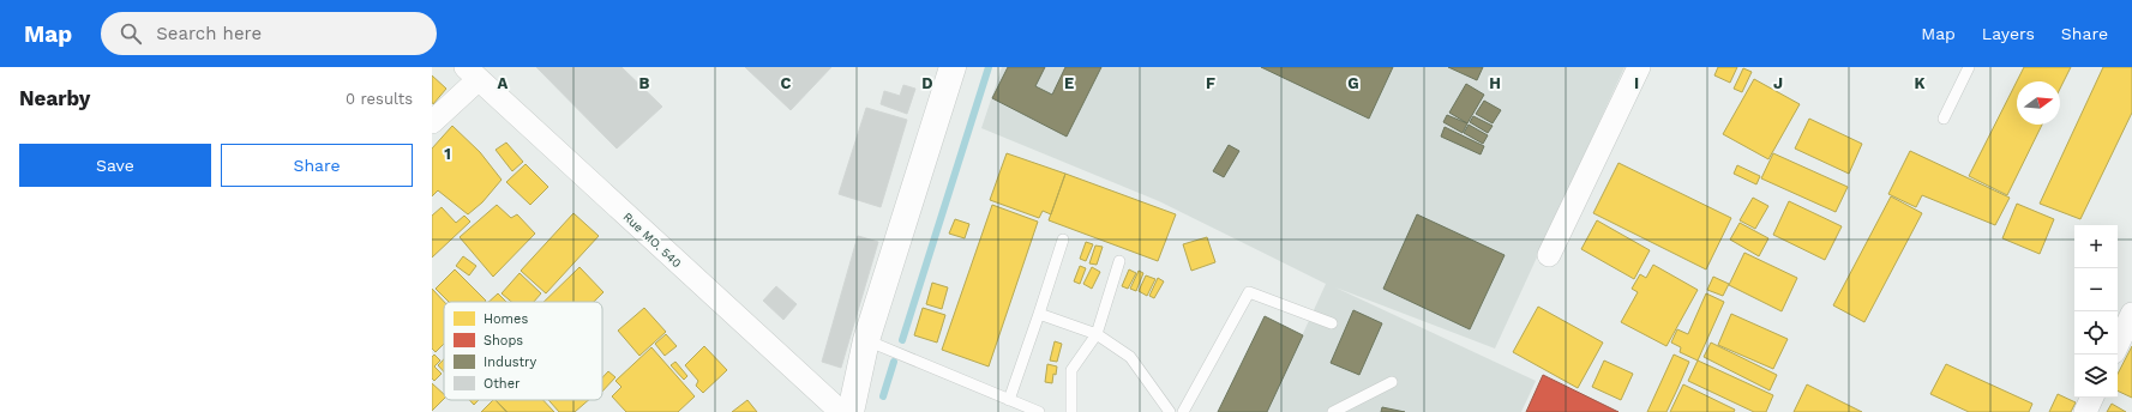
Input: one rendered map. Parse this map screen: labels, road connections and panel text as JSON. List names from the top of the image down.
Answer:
{
  "streets": {
    "street": ["Rue MO. 540"]
  },
  "legend": [
    "Homes",
    "Shops",
    "Industry",
    "Other"
  ],
  "north": "right",
  "page": {
    "header": "Map",
    "search": "Search here",
    "nav": ["Map", "Layers", "Share"],
    "heading": ["Nearby", "0 results"],
    "buttons": ["Save", "Share"],
    "map_buttons": ["+", "−"]
  },
  "grid": {
    "columns": [
      "A",
      "B",
      "C",
      "D",
      "E",
      "F",
      "G",
      "H",
      "I",
      "J",
      "K"
    ],
    "rows": ["1"]
  }
}
